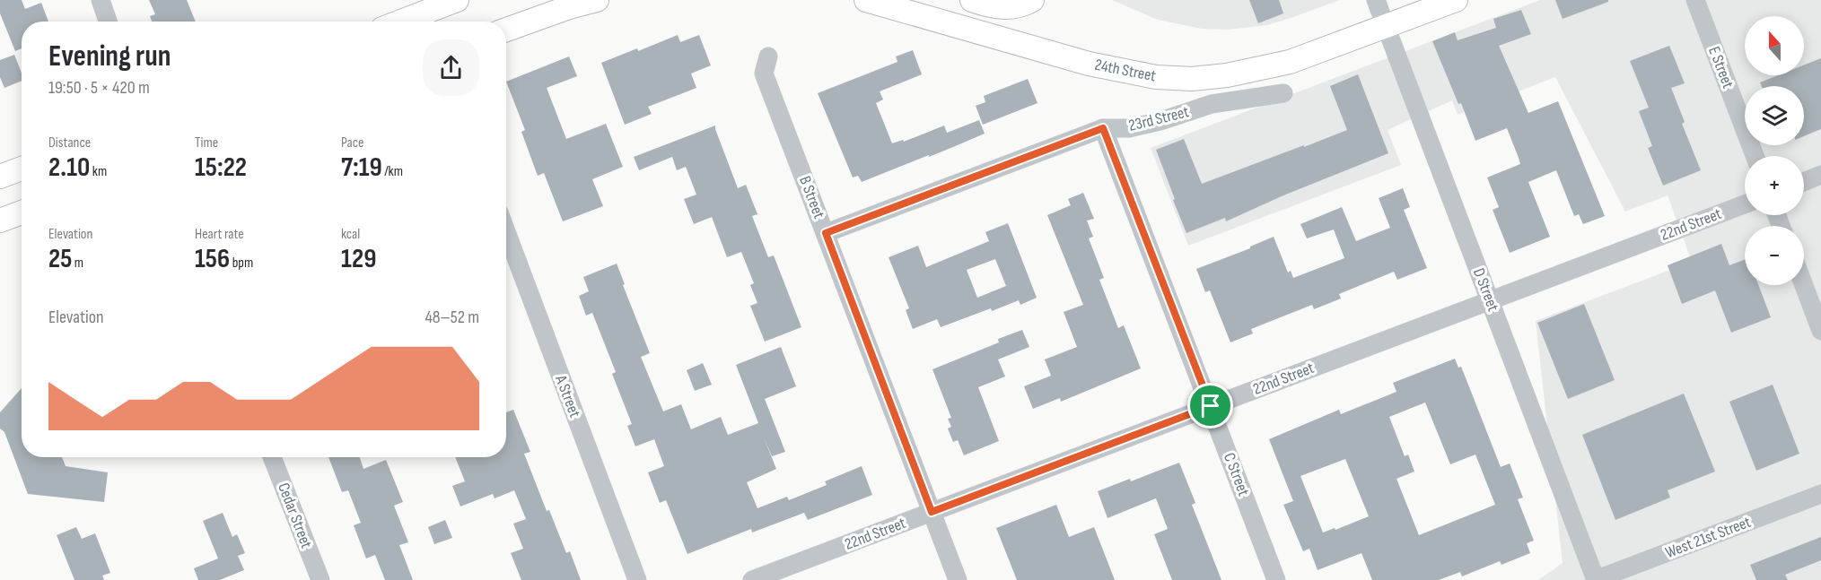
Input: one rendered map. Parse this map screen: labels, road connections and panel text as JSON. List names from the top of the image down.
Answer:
{
  "streets": {
    "main road": ["24th Street"],
    "street": [
      "E Street",
      "23rd Street",
      "B Street",
      "22nd Street",
      "D Street",
      "A Street",
      "C Street",
      "Cedar Street",
      "West 21st Street"
    ]
  },
  "crossings": [
    ["24th Street", "D Street"],
    ["23rd Street", "B Street"],
    ["23rd Street", "C Street"],
    ["B Street", "22nd Street"],
    ["22nd Street", "D Street"],
    ["22nd Street", "C Street"],
    ["D Street", "West 21st Street"]
  ],
  "north": "top",
  "page": {
    "map_buttons": ["+", "−"],
    "heading": ["Evening run", "19:50 · 5 × 420 m"],
    "stats": [
      ["Distance", "2.10 km"],
      ["Time", "15:22"],
      ["Pace", "7:19 /km"],
      ["Elevation", "25 m"],
      ["Heart rate", "156 bpm"],
      ["kcal", "129"]
    ],
    "chart": ["Elevation", "48–52 m"]
  }
}
